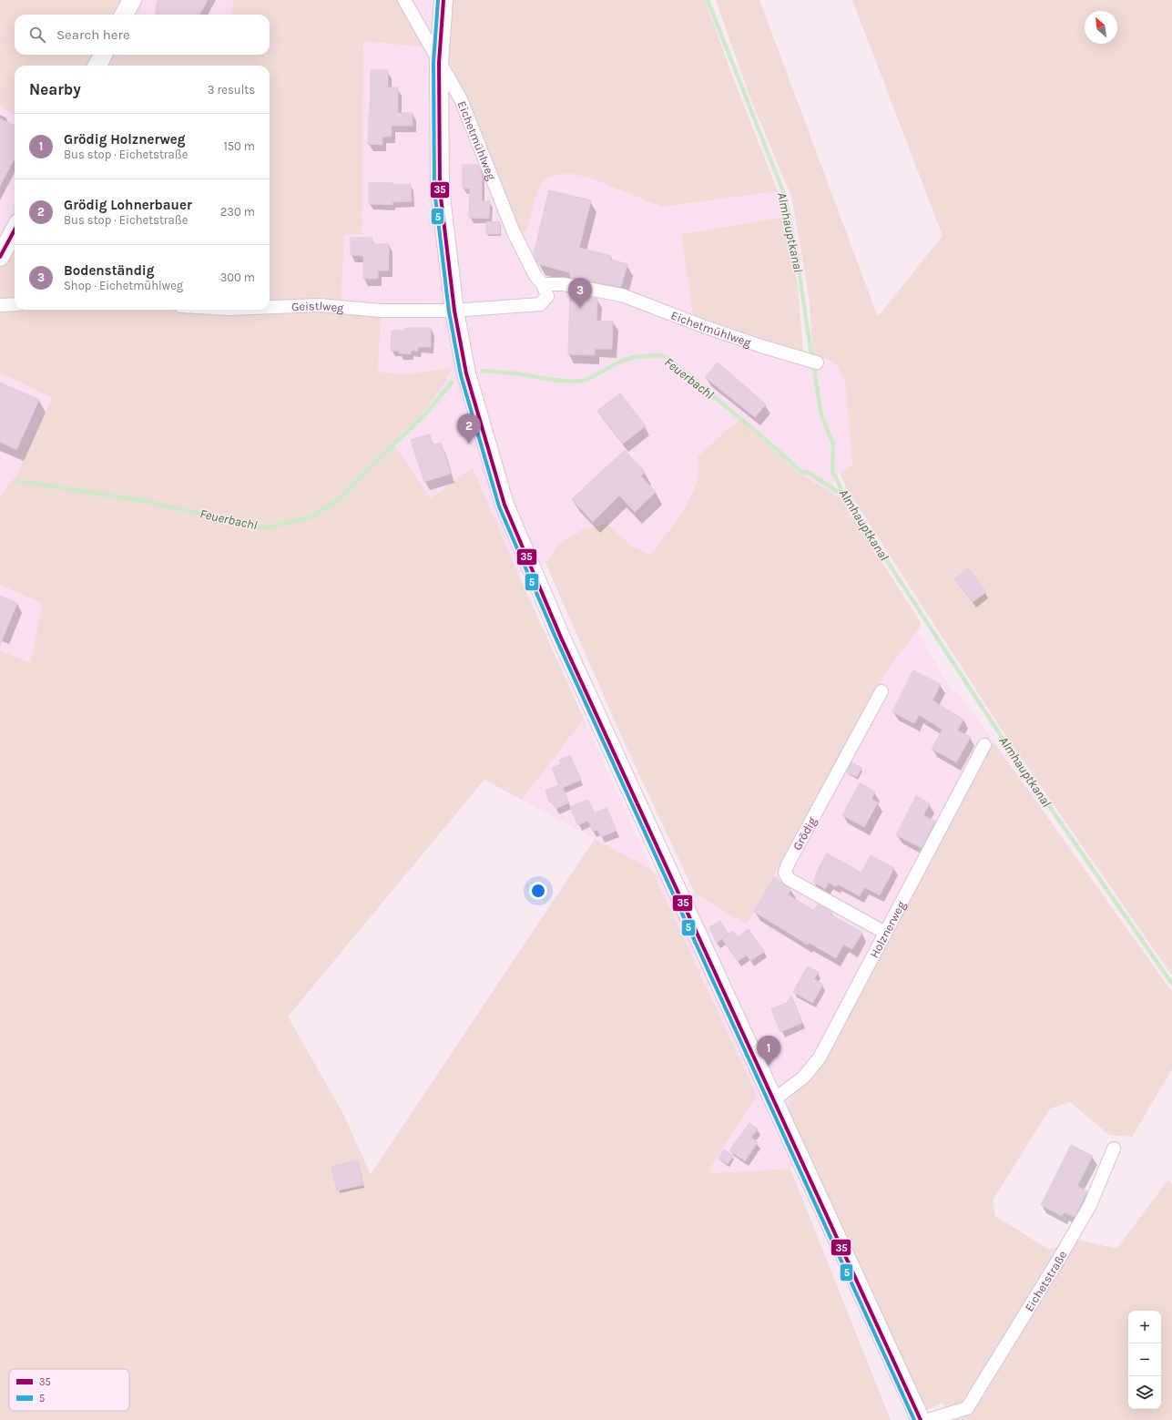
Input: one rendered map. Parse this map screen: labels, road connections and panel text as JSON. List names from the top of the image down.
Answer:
{
  "streets": {
    "street": [
      "Eichetmühlweg",
      "Geistlweg",
      "Grödig",
      "Holznerweg",
      "Eichetstraße"
    ]
  },
  "crossings": [
    ["Grödig", "Holznerweg"]
  ],
  "water": ["Almhauptkanal", "Feuerbachl"],
  "lines": ["transit line 35", "transit line 5"],
  "legend": ["35", "5"],
  "north": "top left",
  "page": {
    "search": "Search here",
    "heading": ["Nearby", "3 results"],
    "list": [
      {
        "mark": "1",
        "name": "Grödig Holznerweg",
        "note": "Bus stop · Eichetstraße",
        "value": "150 m"
      },
      {
        "mark": "2",
        "name": "Grödig Lohnerbauer",
        "note": "Bus stop · Eichetstraße",
        "value": "230 m"
      },
      {
        "mark": "3",
        "name": "Bodenständig",
        "note": "Shop · Eichetmühlweg",
        "value": "300 m"
      }
    ],
    "pins": ["3", "2", "1"],
    "map_buttons": ["+", "−"]
  }
}
